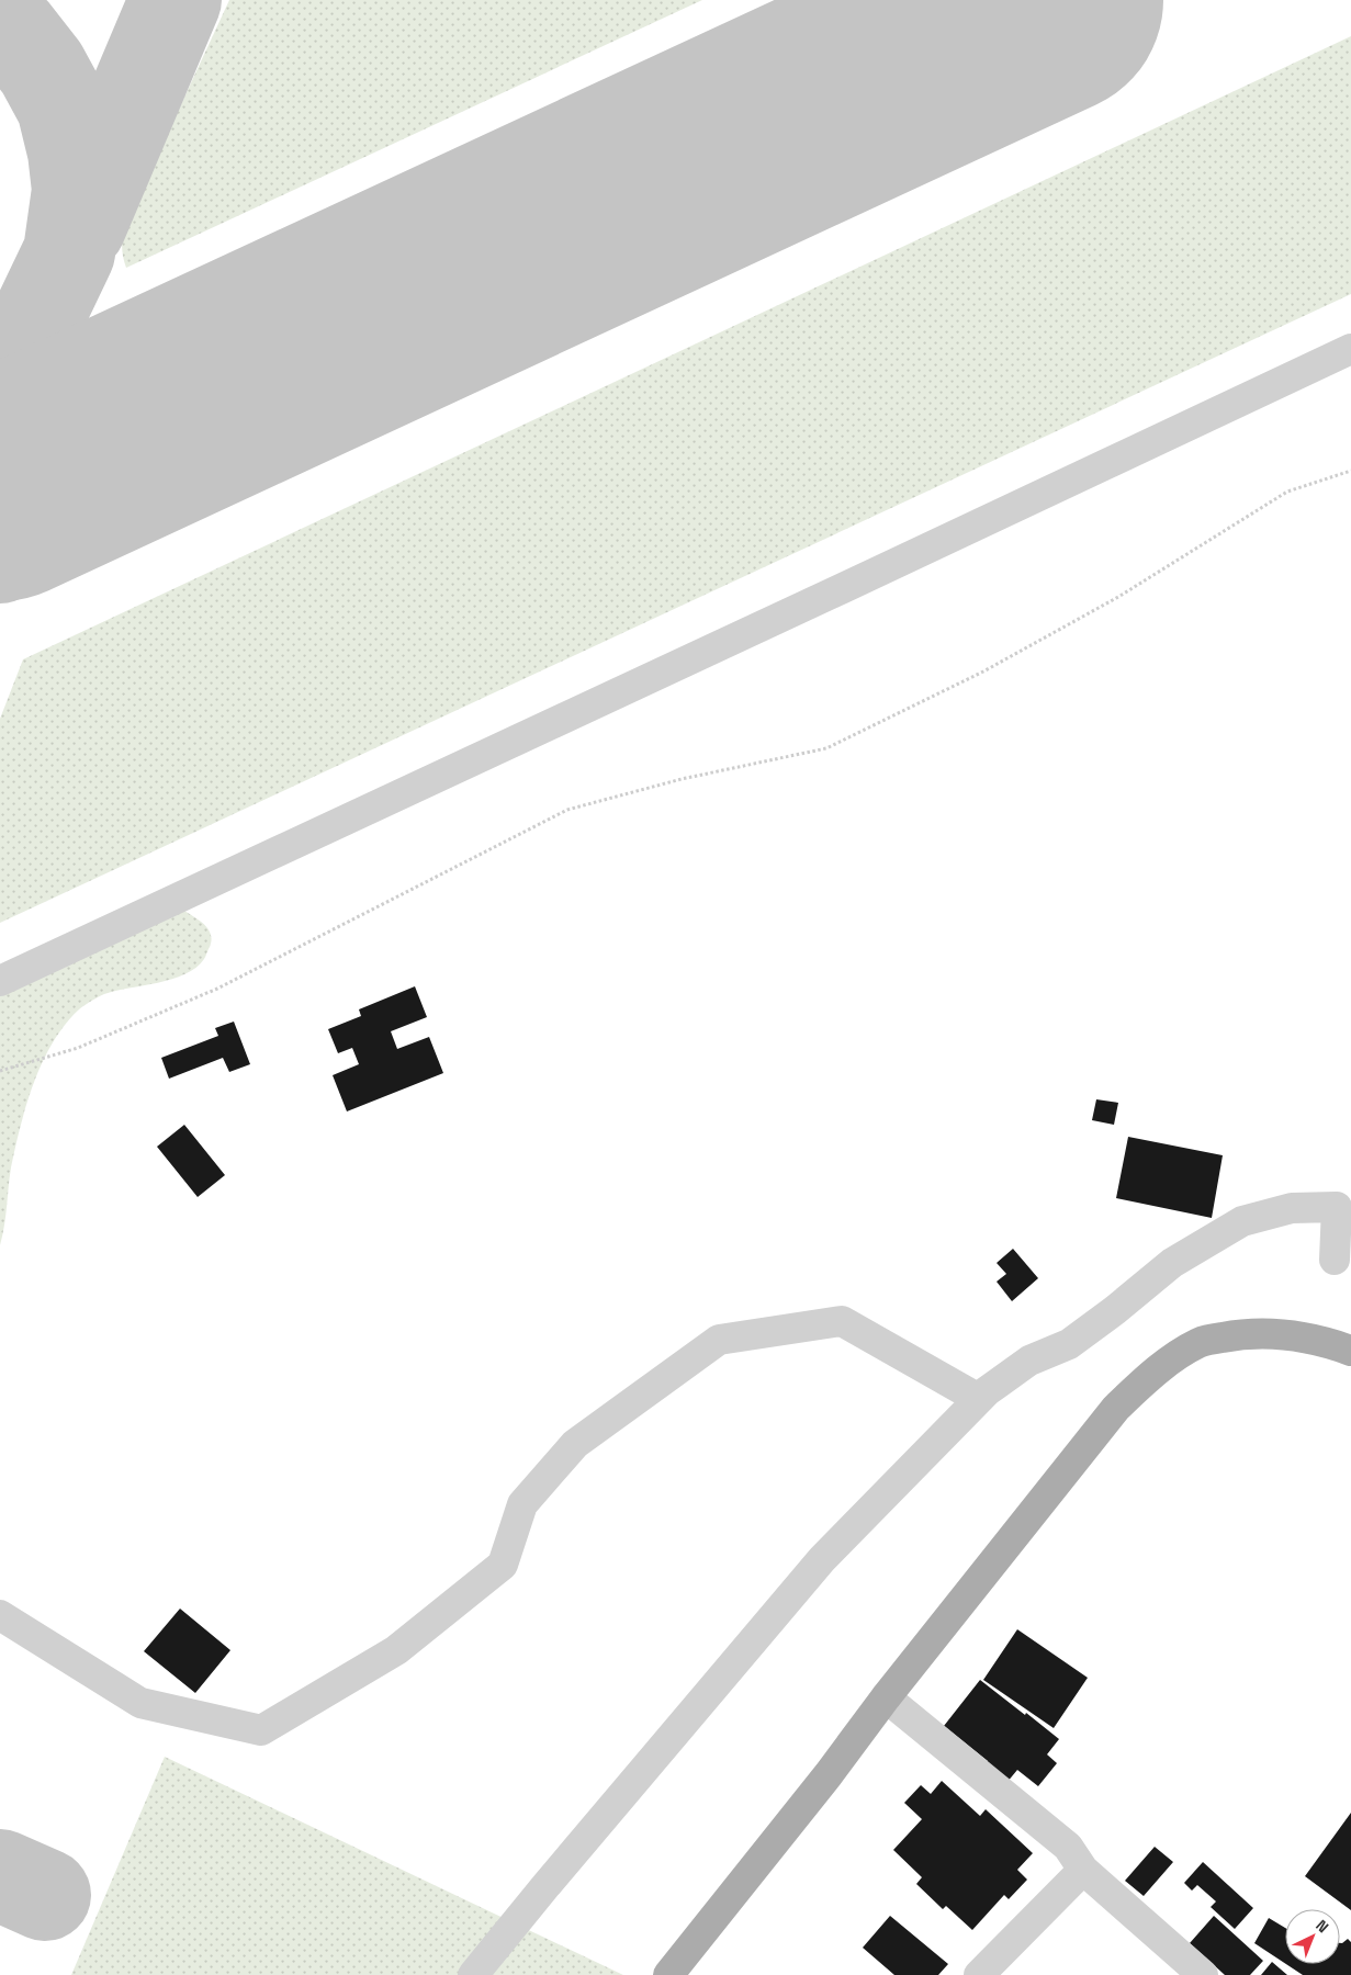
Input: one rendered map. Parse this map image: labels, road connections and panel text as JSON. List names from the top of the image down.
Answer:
{
  "north": "top right"
}
